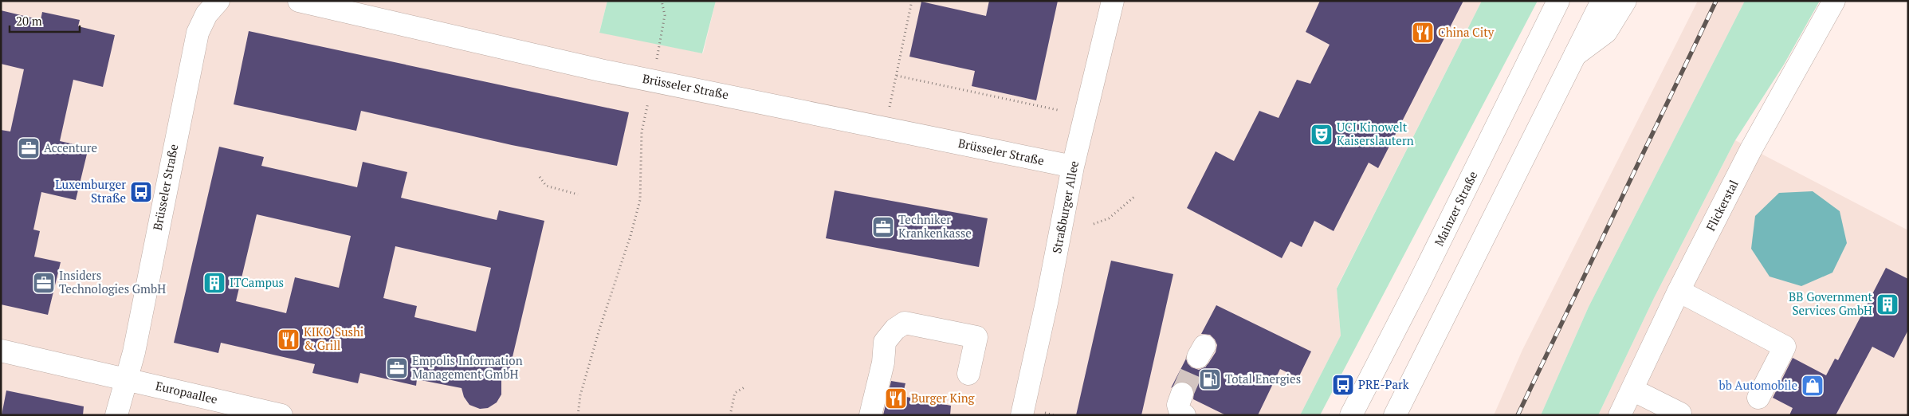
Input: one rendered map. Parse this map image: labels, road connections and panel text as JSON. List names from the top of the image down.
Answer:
{
  "streets": {
    "street": [
      "Brüsseler Straße",
      "Flickerstal",
      "Straßburger Allee",
      "Mainzer Straße",
      "Europaallee"
    ]
  },
  "crossings": [
    ["Brüsseler Straße", "Straßburger Allee"],
    ["Brüsseler Straße", "Europaallee"]
  ],
  "places": {
    "restaurant": ["China City", "KIKO Sushi & Grill", "Burger King"],
    "theatre": ["UCI Kinowelt Kaiserslautern"],
    "office": [
      "Accenture",
      "Techniker Krankenkasse",
      "Insiders Technologies GmbH",
      "Empolis Information Management GmbH"
    ],
    "bus stop": ["Luxemburger Straße", "PRE-Park"],
    "building": ["ITCampus", "BB Government Services GmbH"],
    "fuel station": ["Total Energies"],
    "shop": ["bb Automobile"]
  },
  "scale_bar": "20 m"
}
